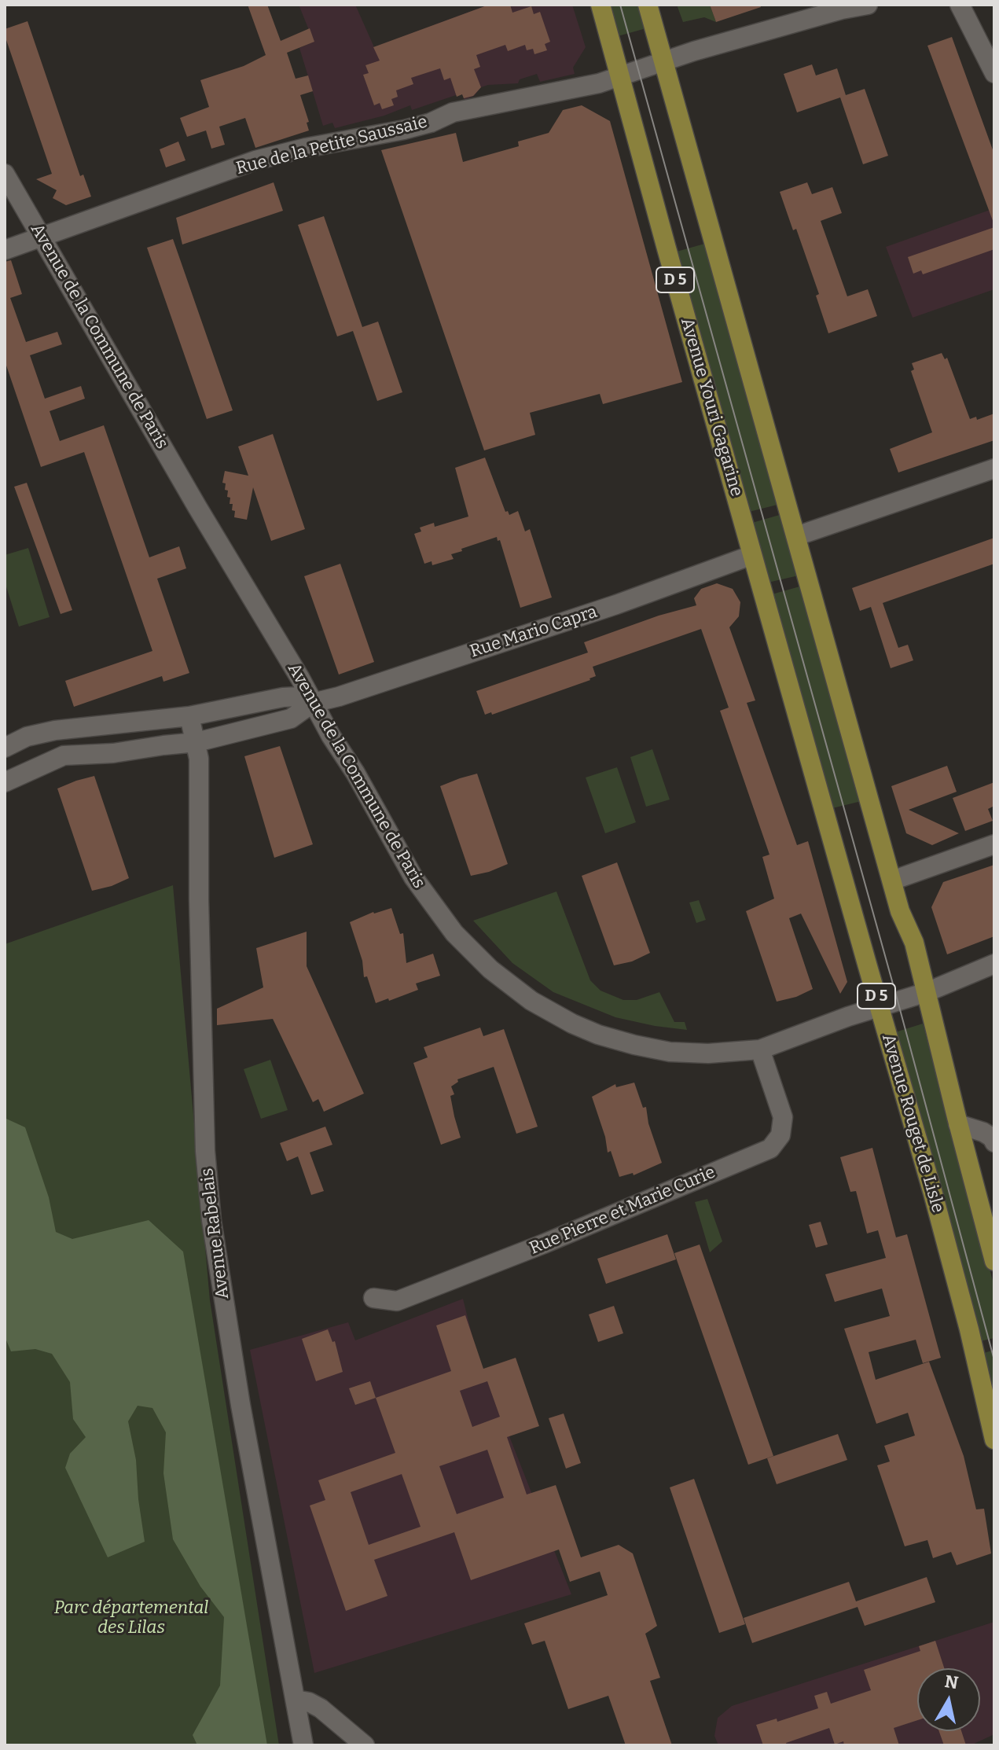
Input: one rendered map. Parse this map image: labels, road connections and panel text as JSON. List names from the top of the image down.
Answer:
{
  "streets": {
    "main road": ["D 5", "Avenue Youri Gagarine", "Avenue Rouget de Lisle"],
    "street": [
      "Rue de la Petite Saussaie",
      "Avenue de la Commune de Paris",
      "Rue Mario Capra",
      "Rue Pierre et Marie Curie",
      "Avenue Rabelais"
    ]
  },
  "crossings": [
    ["Rue de la Petite Saussaie", "Avenue de la Commune de Paris"],
    ["Rue de la Petite Saussaie", "Avenue Youri Gagarine"],
    ["Avenue de la Commune de Paris", "Rue Mario Capra"],
    ["Avenue de la Commune de Paris", "Avenue Rouget de Lisle"],
    ["Avenue de la Commune de Paris", "Rue Pierre et Marie Curie"],
    ["Avenue Youri Gagarine", "Rue Mario Capra"],
    ["Avenue Youri Gagarine", "Avenue Rouget de Lisle"],
    ["Rue Mario Capra", "Avenue Rouget de Lisle"],
    ["Rue Mario Capra", "Avenue Rabelais"]
  ],
  "parks": ["Parc départemental des Lilas"],
  "north": "top"
}
